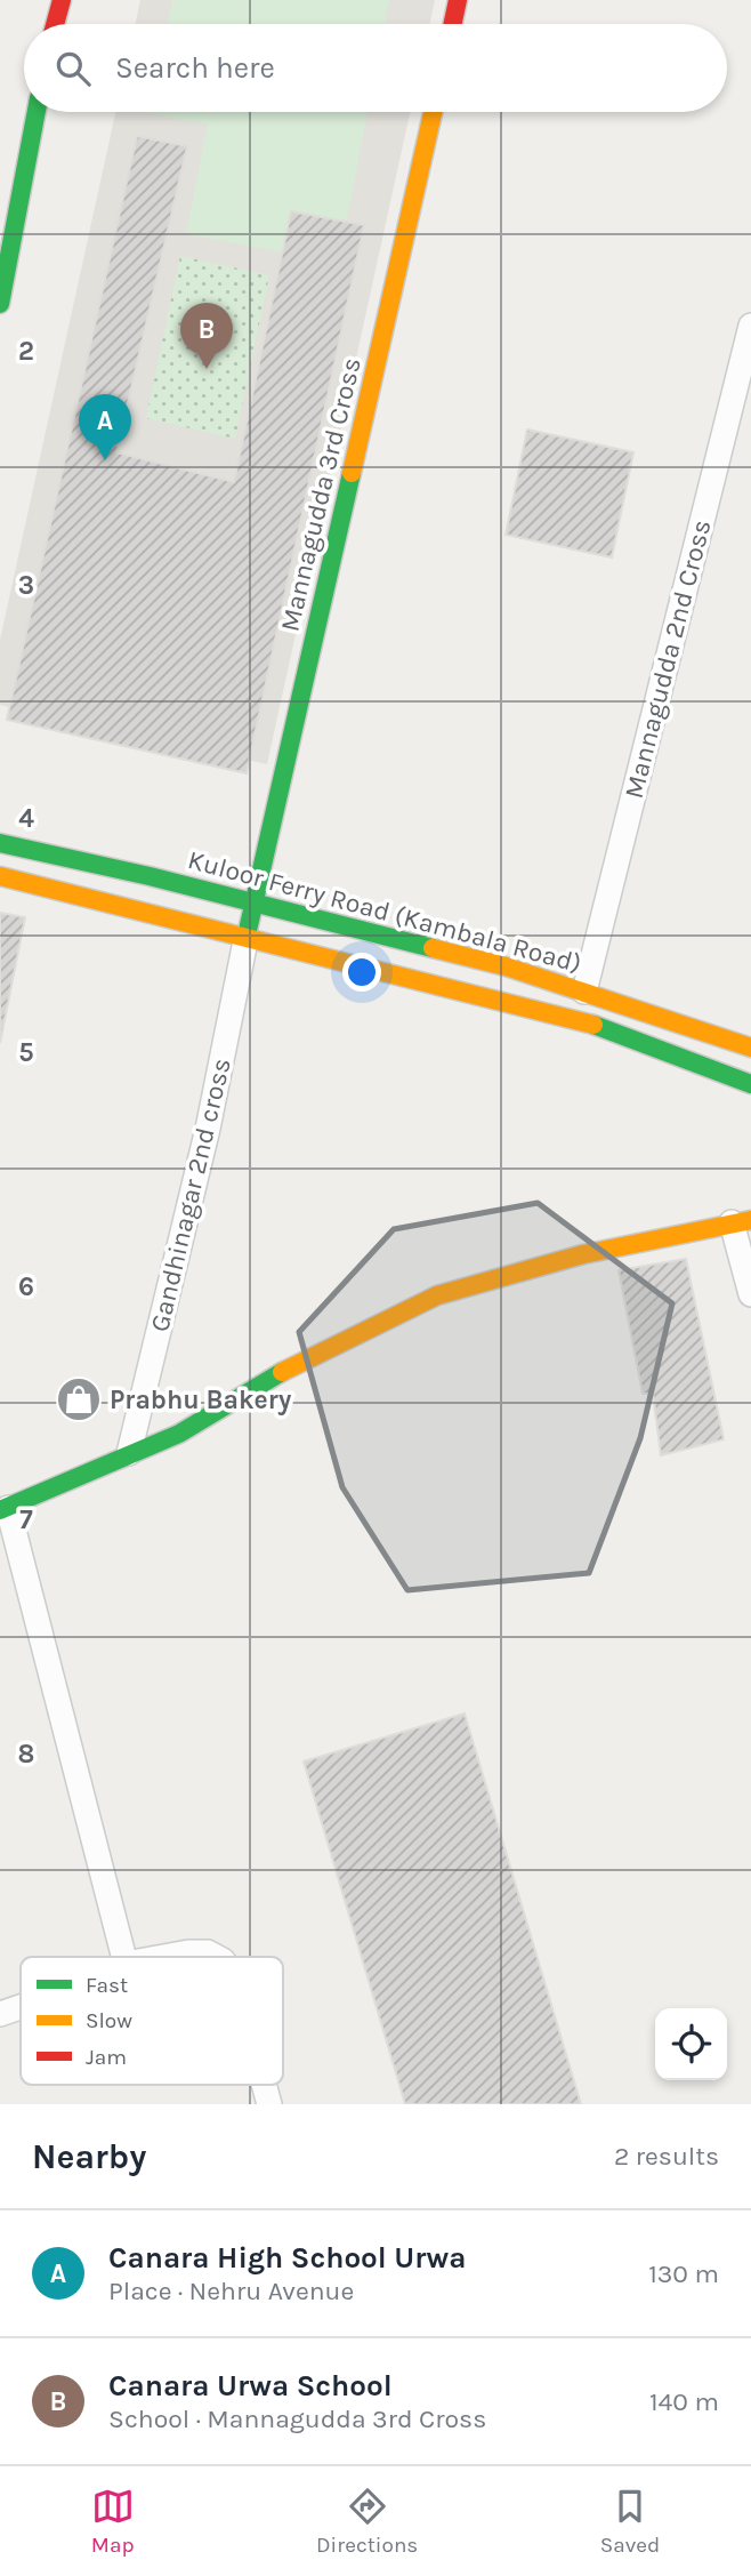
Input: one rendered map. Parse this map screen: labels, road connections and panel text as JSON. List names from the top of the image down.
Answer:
{
  "streets": {
    "street": [
      "Mannagudda 3rd Cross",
      "Mannagudda 2nd Cross",
      "Kuloor Ferry Road (Kambala Road)",
      "Gandhinagar 2nd cross"
    ]
  },
  "crossings": [
    ["Mannagudda 3rd Cross", "Kuloor Ferry Road (Kambala Road)"],
    ["Mannagudda 3rd Cross", "Gandhinagar 2nd cross"],
    ["Mannagudda 2nd Cross", "Kuloor Ferry Road (Kambala Road)"],
    ["Kuloor Ferry Road (Kambala Road)", "Gandhinagar 2nd cross"]
  ],
  "places": {
    "shop": ["Prabhu Bakery"]
  },
  "legend": ["Fast", "Slow", "Jam"],
  "page": {
    "search": "Search here",
    "pins": ["B", "A"],
    "heading": ["Nearby", "2 results"],
    "list": [
      {
        "mark": "A",
        "name": "Canara High School Urwa",
        "note": "Place · Nehru Avenue",
        "value": "130 m"
      },
      {
        "mark": "B",
        "name": "Canara Urwa School",
        "note": "School · Mannagudda 3rd Cross",
        "value": "140 m"
      }
    ],
    "nav": ["Map", "Directions", "Saved"]
  },
  "grid": {
    "rows": [
      "2",
      "3",
      "4",
      "5",
      "6",
      "7",
      "8"
    ]
  }
}
